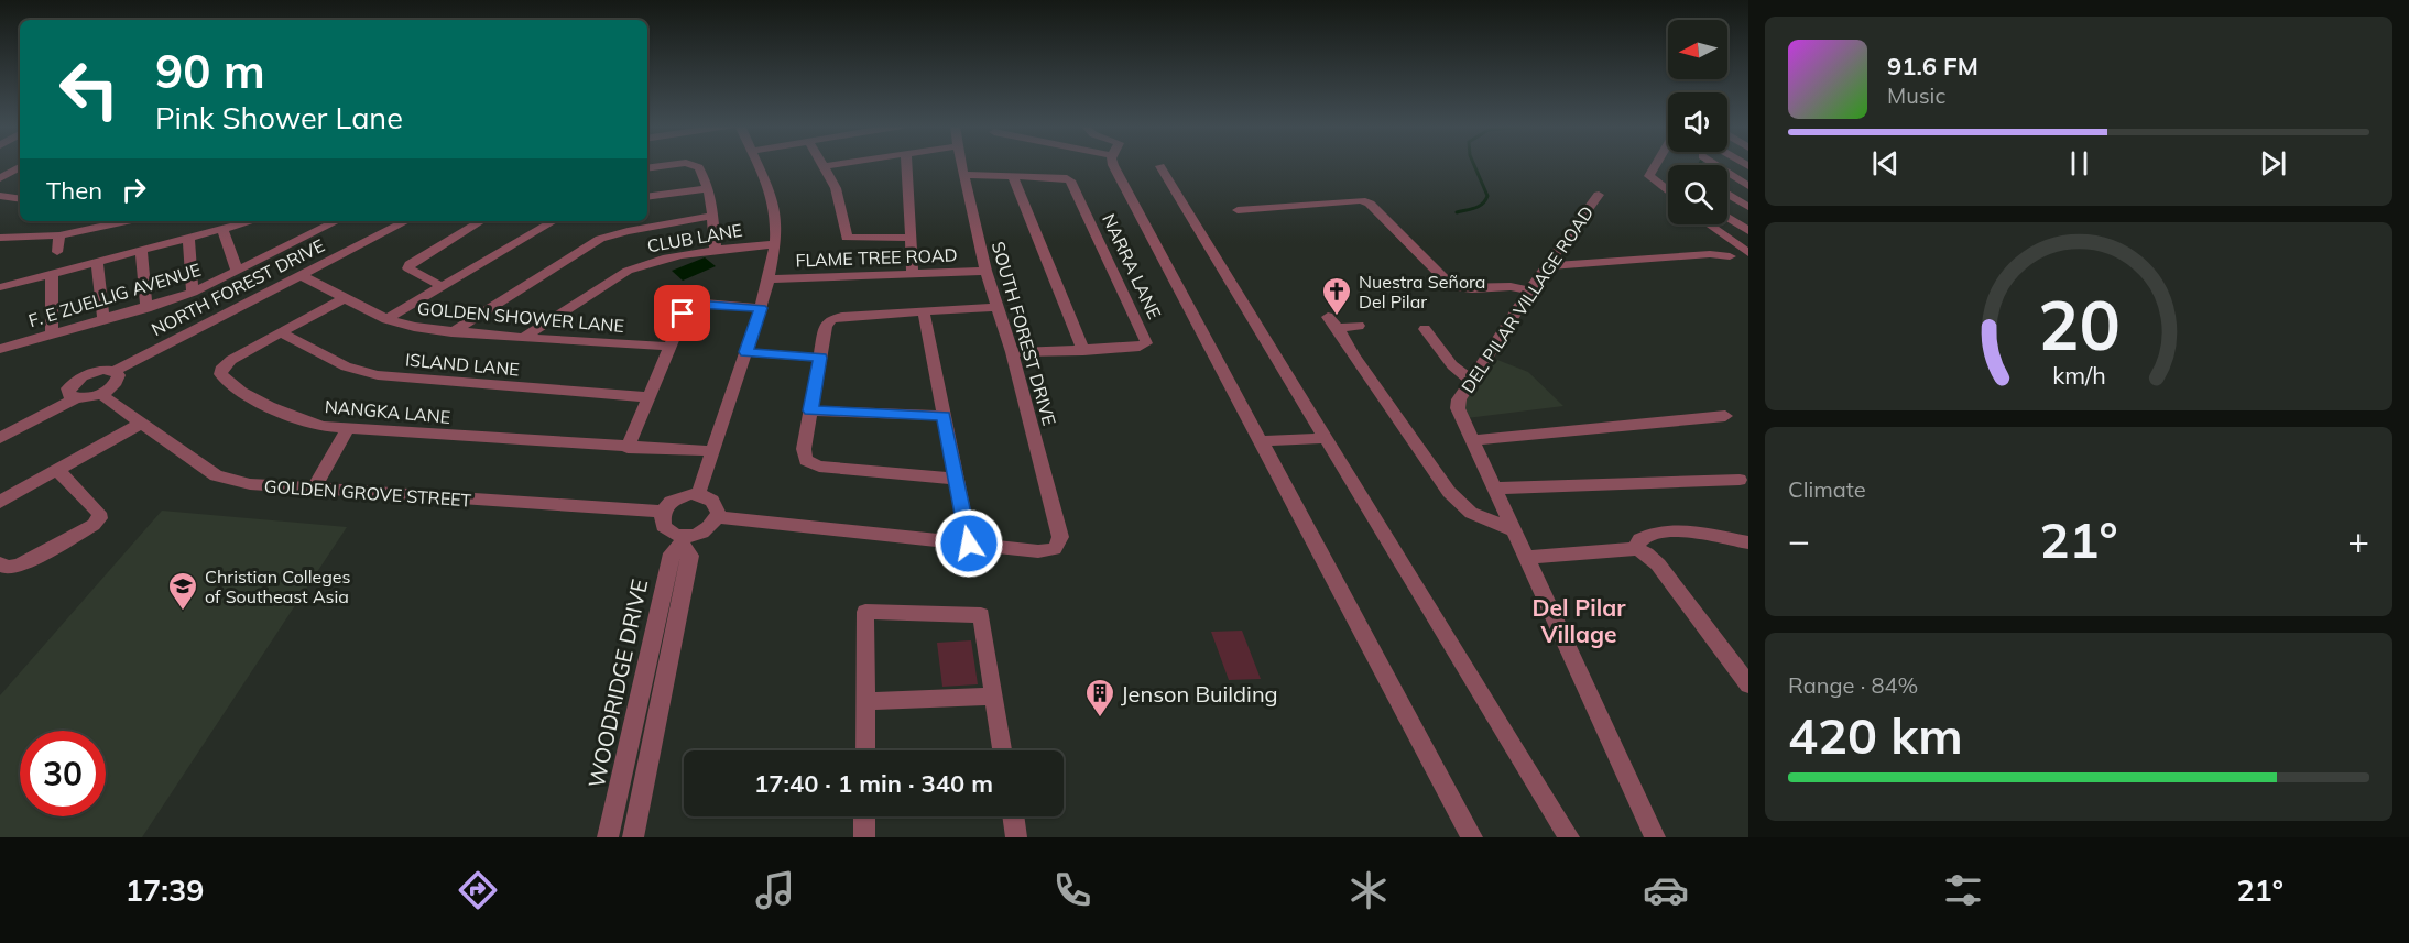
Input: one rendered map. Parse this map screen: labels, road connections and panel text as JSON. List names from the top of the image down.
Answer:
{
  "streets": {
    "street": [
      "CLUB LANE",
      "FLAME TREE ROAD",
      "NARRA LANE",
      "NORTH FOREST DRIVE",
      "F. E ZUELLIG AVENUE",
      "DEL PILAR VILLAGE ROAD",
      "GOLDEN SHOWER LANE",
      "SOUTH FOREST DRIVE",
      "ISLAND LANE",
      "NANGKA LANE",
      "GOLDEN GROVE STREET",
      "WOODRIDGE DRIVE"
    ]
  },
  "crossings": [
    ["CLUB LANE", "GOLDEN SHOWER LANE"],
    ["FLAME TREE ROAD", "SOUTH FOREST DRIVE"],
    ["NARRA LANE", "SOUTH FOREST DRIVE"],
    ["NORTH FOREST DRIVE", "GOLDEN SHOWER LANE"],
    ["GOLDEN SHOWER LANE", "NANGKA LANE"],
    ["ISLAND LANE", "NANGKA LANE"],
    ["GOLDEN GROVE STREET", "WOODRIDGE DRIVE"]
  ],
  "districts": ["Del Pilar Village"],
  "places": {
    "church": ["Nuestra Señora Del Pilar"],
    "school or university": ["Christian Colleges of Southeast Asia"],
    "building": ["Jenson Building"]
  },
  "north": "left",
  "page": {
    "turn": ["90 m", "Pink Shower Lane"],
    "song": ["91.6 FM", "Music"],
    "then": "Then",
    "tile": [
      "Climate",
      ["Range · 84%", "420 km"]
    ],
    "heat": ["−", "21°", "+"],
    "limit": "30",
    "trip": "17:40 · 1 min · 340 m",
    "tabs": ["17:39", "21°"],
    "gauge": ["20", "km/h"]
  }
}
